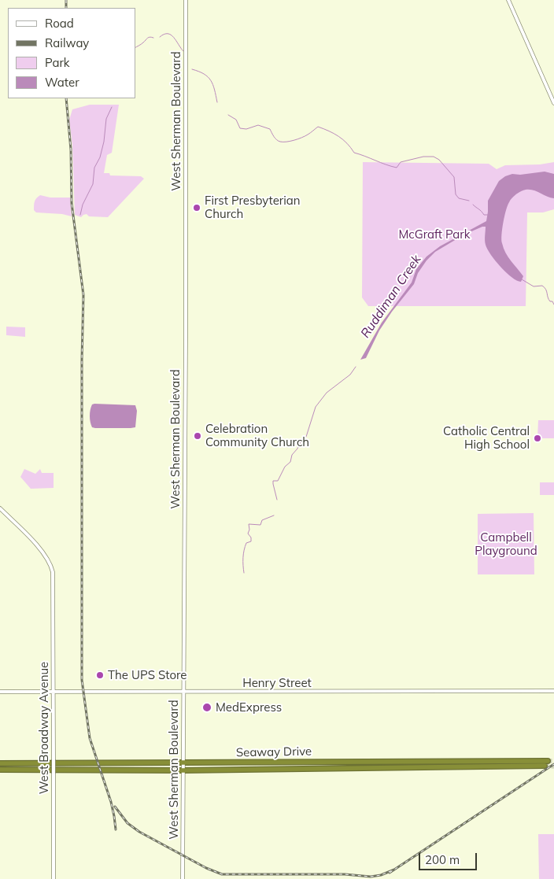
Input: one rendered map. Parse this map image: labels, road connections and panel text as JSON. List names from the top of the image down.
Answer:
{
  "streets": {
    "highway": ["Seaway Drive"],
    "main road": ["West Sherman Boulevard", "Henry Street", "West Broadway Avenue"]
  },
  "crossings": [
    ["West Sherman Boulevard", "Henry Street"],
    ["West Sherman Boulevard", "Seaway Drive"],
    ["Henry Street", "West Broadway Avenue"]
  ],
  "water": ["Ruddiman Creek"],
  "parks": ["McGraft Park", "Campbell Playground"],
  "places": [
    "First Presbyterian Church",
    "Celebration Community Church",
    "Catholic Central High School",
    "The UPS Store",
    "MedExpress"
  ],
  "legend": [
    "Road",
    "Railway",
    "Park",
    "Water"
  ],
  "scale_bar": "200 m"
}
